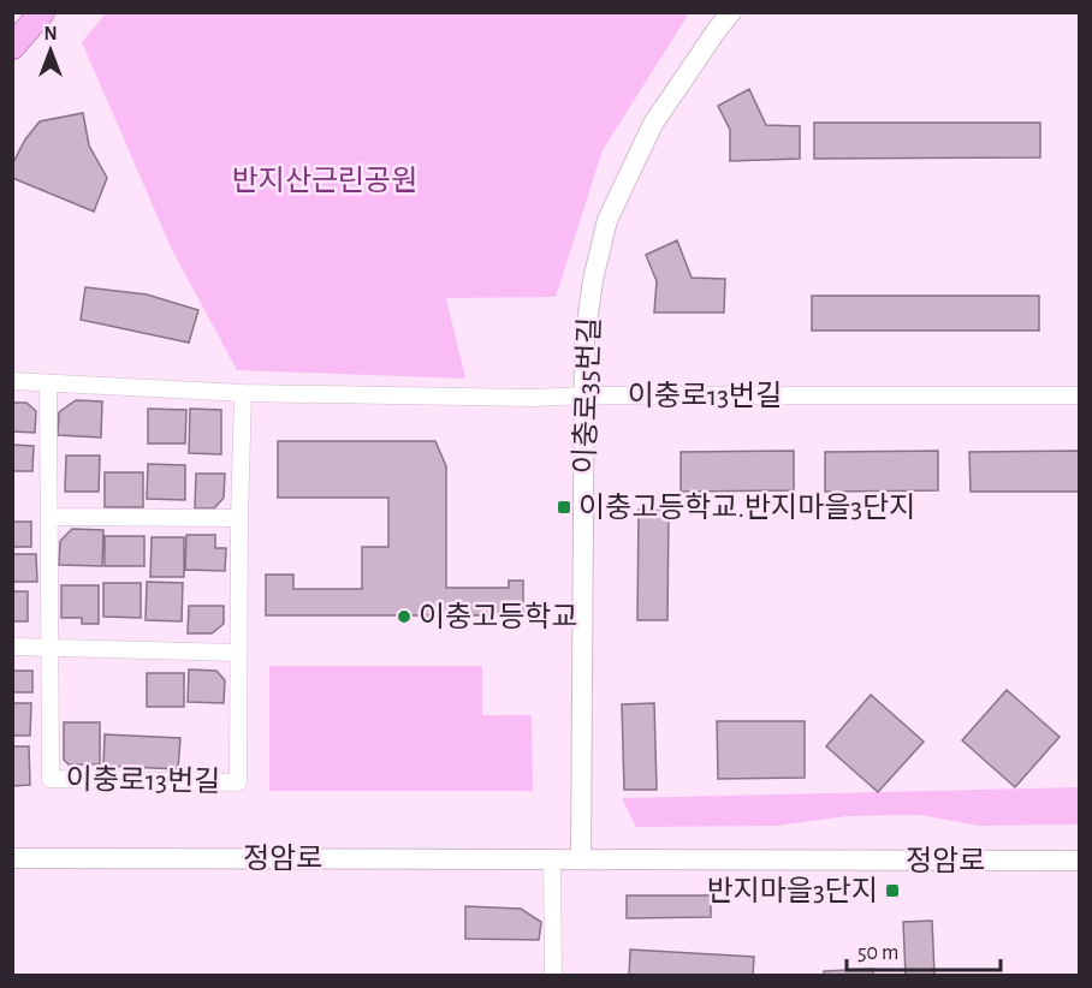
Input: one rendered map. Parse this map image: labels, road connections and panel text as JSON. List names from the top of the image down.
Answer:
{
  "streets": {
    "street": ["이충로35번길", "이충로13번길", "정암로"]
  },
  "crossings": [
    ["이충로35번길", "이충로13번길"],
    ["이충로35번길", "정암로"]
  ],
  "parks": ["반지산근린공원"],
  "places": {
    "transit": ["이충고등학교.반지마을3단지", "반지마을3단지"],
    "other": ["이충고등학교"]
  },
  "scale_bar": "50 m",
  "north": "top"
}
